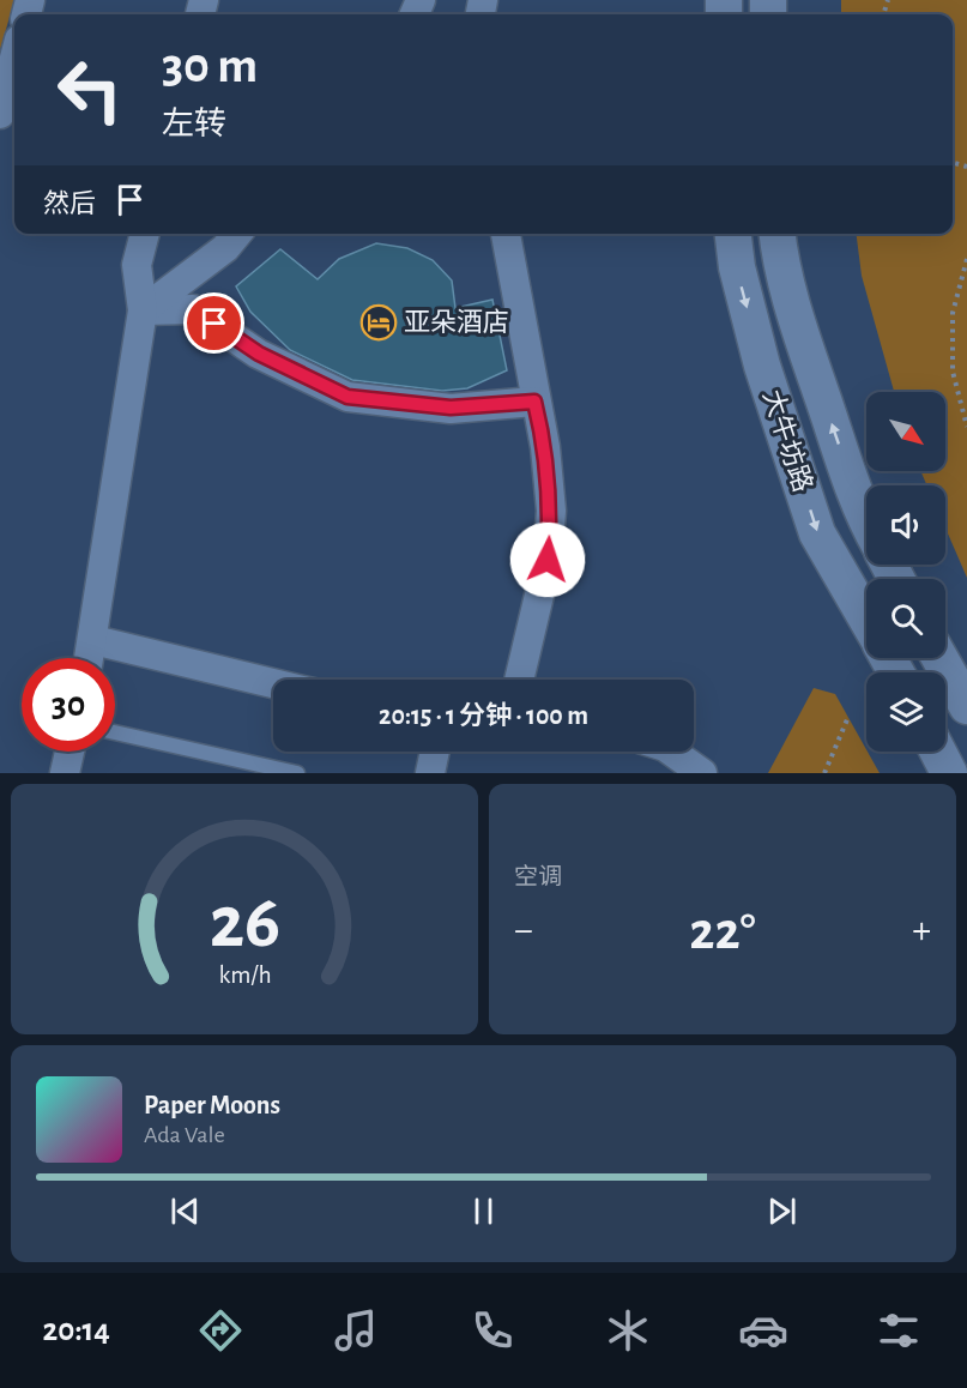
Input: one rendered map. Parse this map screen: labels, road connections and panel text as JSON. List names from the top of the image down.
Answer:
{
  "streets": {
    "street": ["大牛坊路"]
  },
  "places": {
    "hotel": ["亚朵酒店"]
  },
  "north": "bottom right",
  "page": {
    "turn": ["30 m", "左转"],
    "then": "然后",
    "limit": "30",
    "trip": "20:15 · 1 分钟 · 100 m",
    "tile": "空调",
    "heat": ["−", "22°", "+"],
    "song": ["Paper Moons", "Ada Vale"],
    "tabs": "20:14",
    "gauge": ["26", "km/h"]
  }
}
